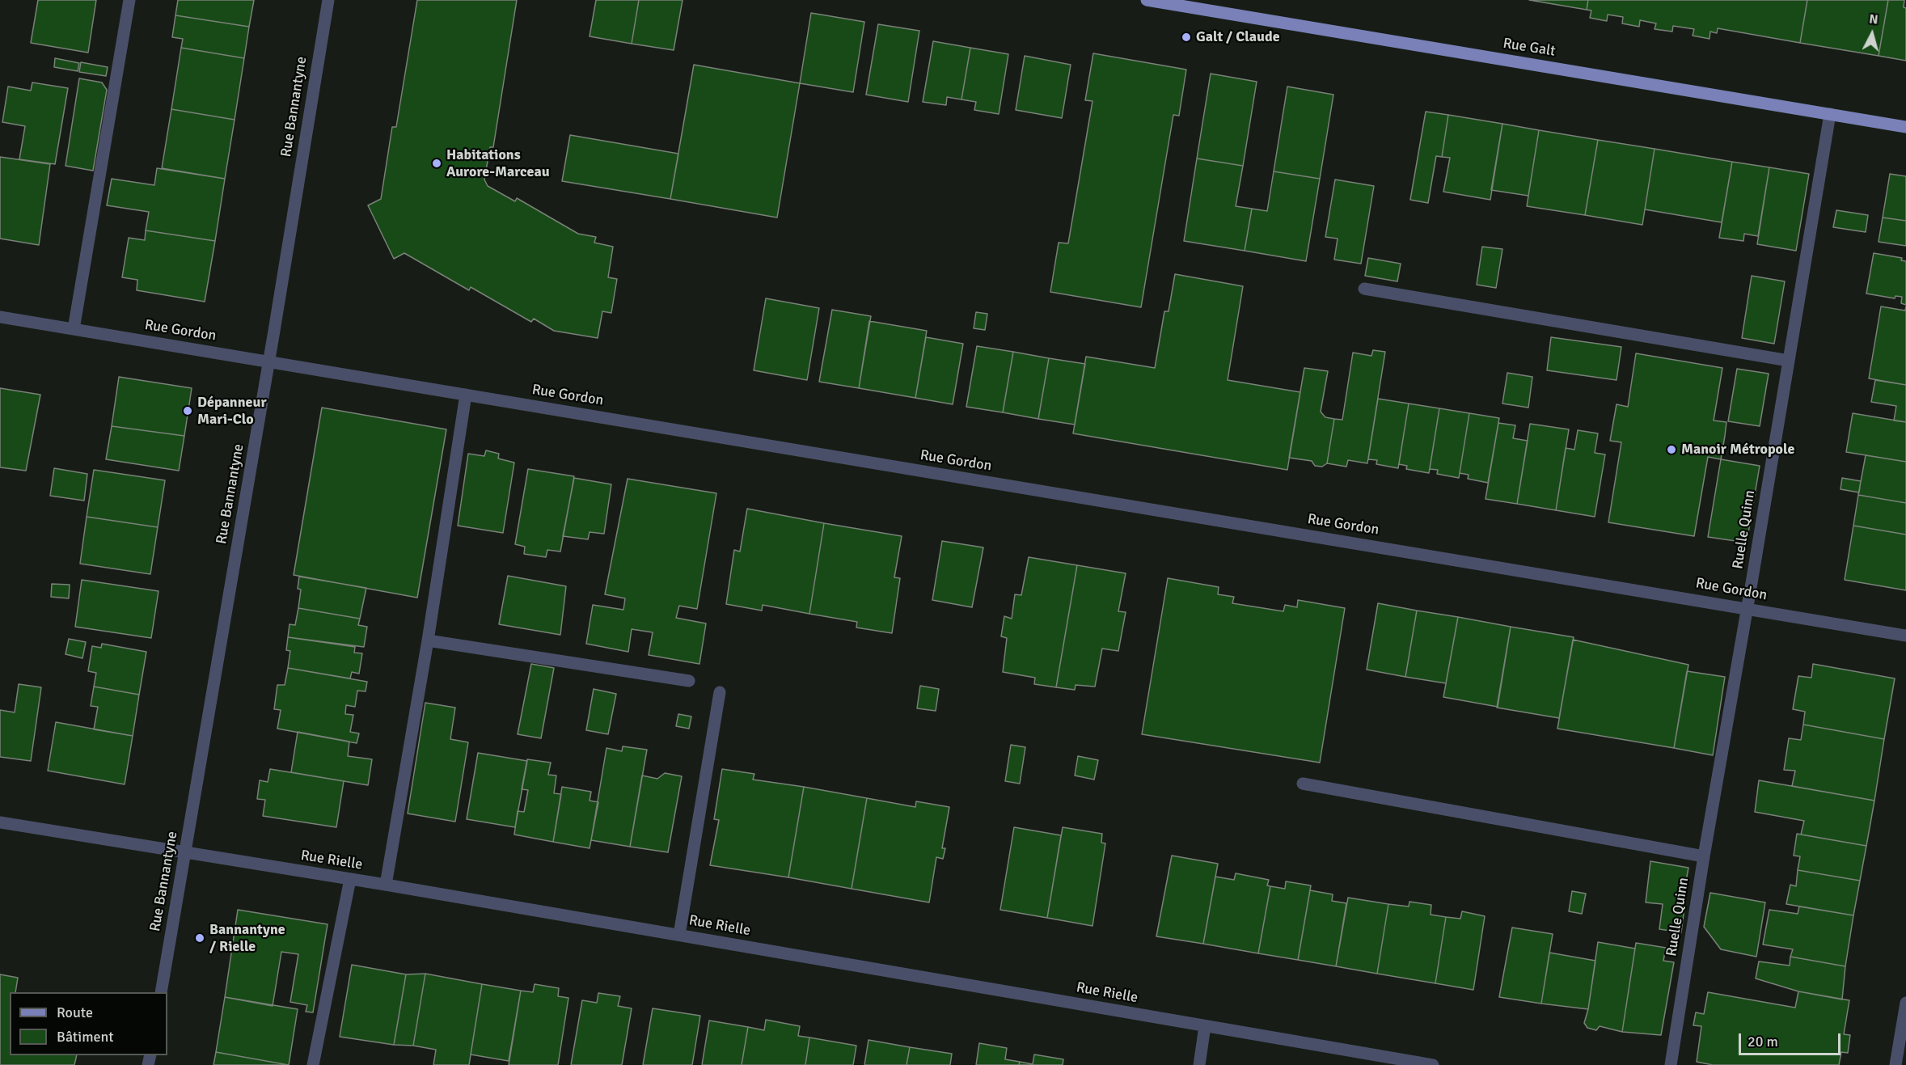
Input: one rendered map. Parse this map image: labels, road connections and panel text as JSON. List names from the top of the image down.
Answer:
{
  "streets": {
    "main road": ["Rue Galt"],
    "street": [
      "Rue Bannantyne",
      "Rue Gordon",
      "Ruelle Quinn",
      "Rue Rielle"
    ]
  },
  "crossings": [
    ["Rue Galt", "Ruelle Quinn"],
    ["Rue Bannantyne", "Rue Gordon"],
    ["Rue Bannantyne", "Rue Rielle"],
    ["Rue Gordon", "Ruelle Quinn"]
  ],
  "places": [
    "Galt / Claude",
    "Habitations Aurore-Marceau",
    "Dépanneur Mari-Clo",
    "Manoir Métropole",
    "Bannantyne / Rielle"
  ],
  "legend": ["Route", "Bâtiment"],
  "scale_bar": "20 m",
  "north": "top"
}
